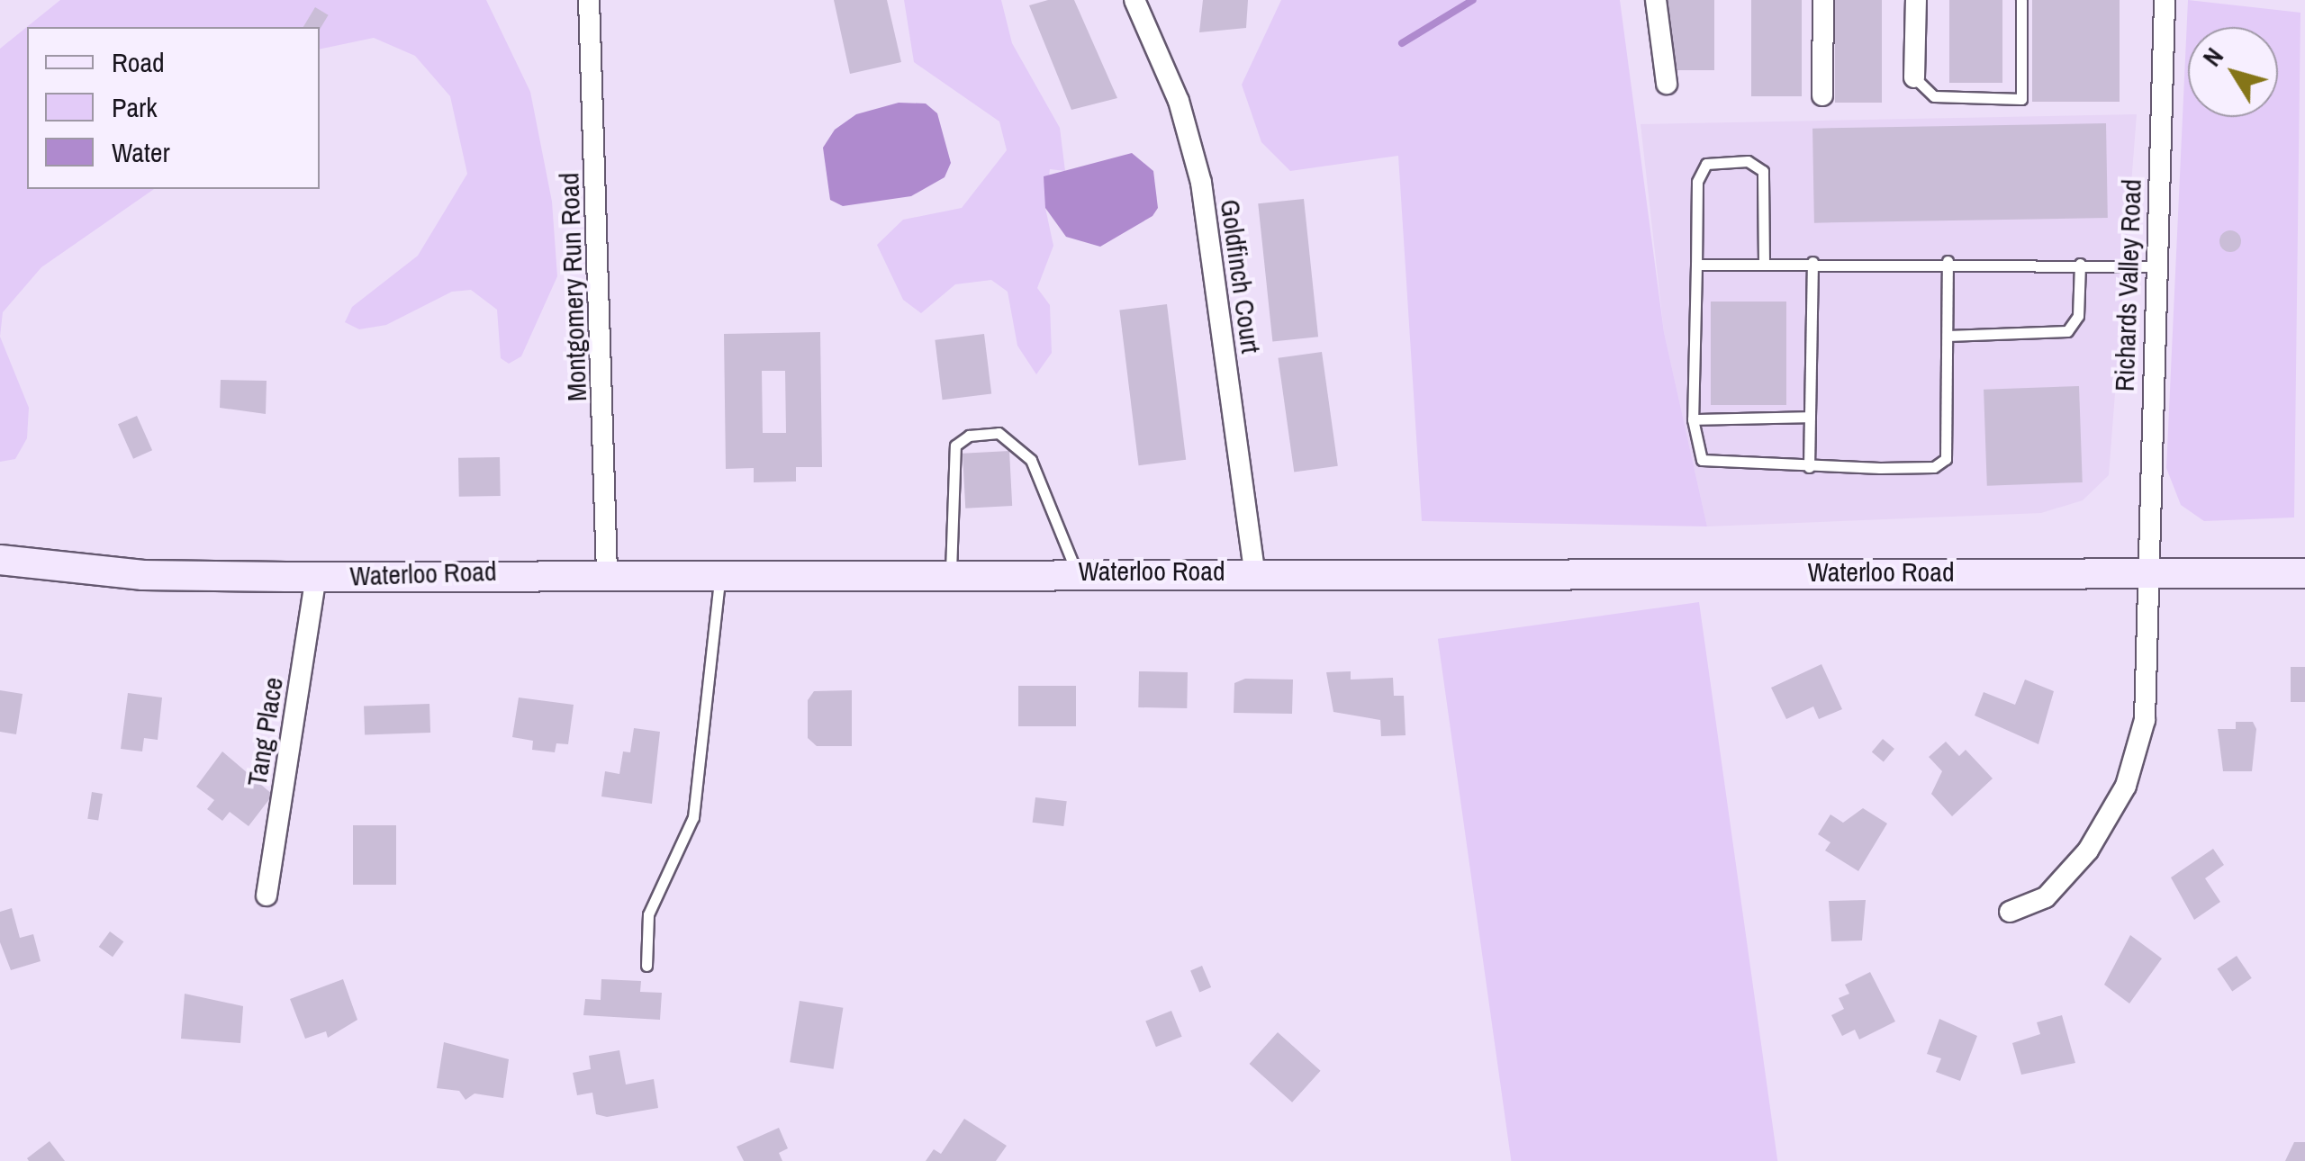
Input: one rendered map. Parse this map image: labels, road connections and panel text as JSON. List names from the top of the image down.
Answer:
{
  "streets": {
    "main road": ["Waterloo Road"],
    "street": [
      "Goldfinch Court",
      "Richards Valley Road",
      "Montgomery Run Road",
      "Tang Place"
    ]
  },
  "crossings": [
    ["Goldfinch Court", "Waterloo Road"],
    ["Richards Valley Road", "Waterloo Road"],
    ["Montgomery Run Road", "Waterloo Road"],
    ["Waterloo Road", "Tang Place"]
  ],
  "legend": ["Road", "Park", "Water"],
  "north": "top left"
}
